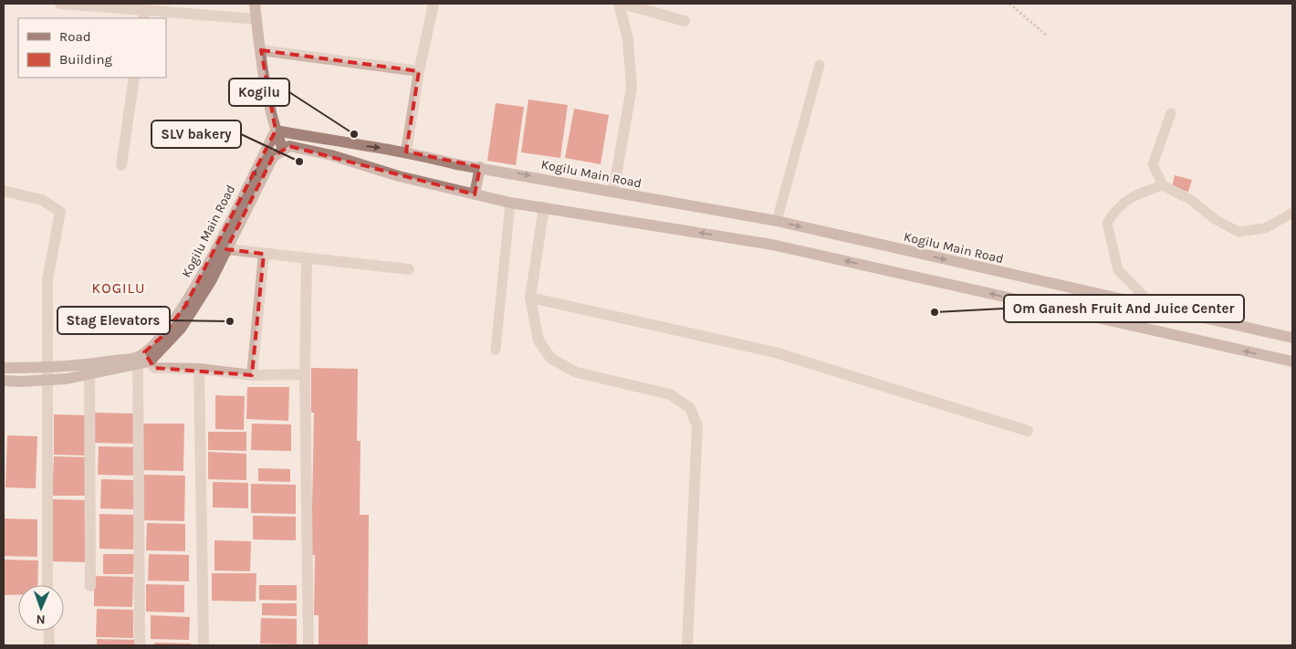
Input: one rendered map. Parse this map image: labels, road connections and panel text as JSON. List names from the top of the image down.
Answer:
{
  "streets": {
    "main road": ["Kogilu Main Road"]
  },
  "districts": ["KOGILU"],
  "places": [
    "Kogilu",
    "SLV bakery",
    "Om Ganesh Fruit And Juice Center",
    "Stag Elevators"
  ],
  "legend": ["Road", "Building"],
  "north": "bottom"
}
